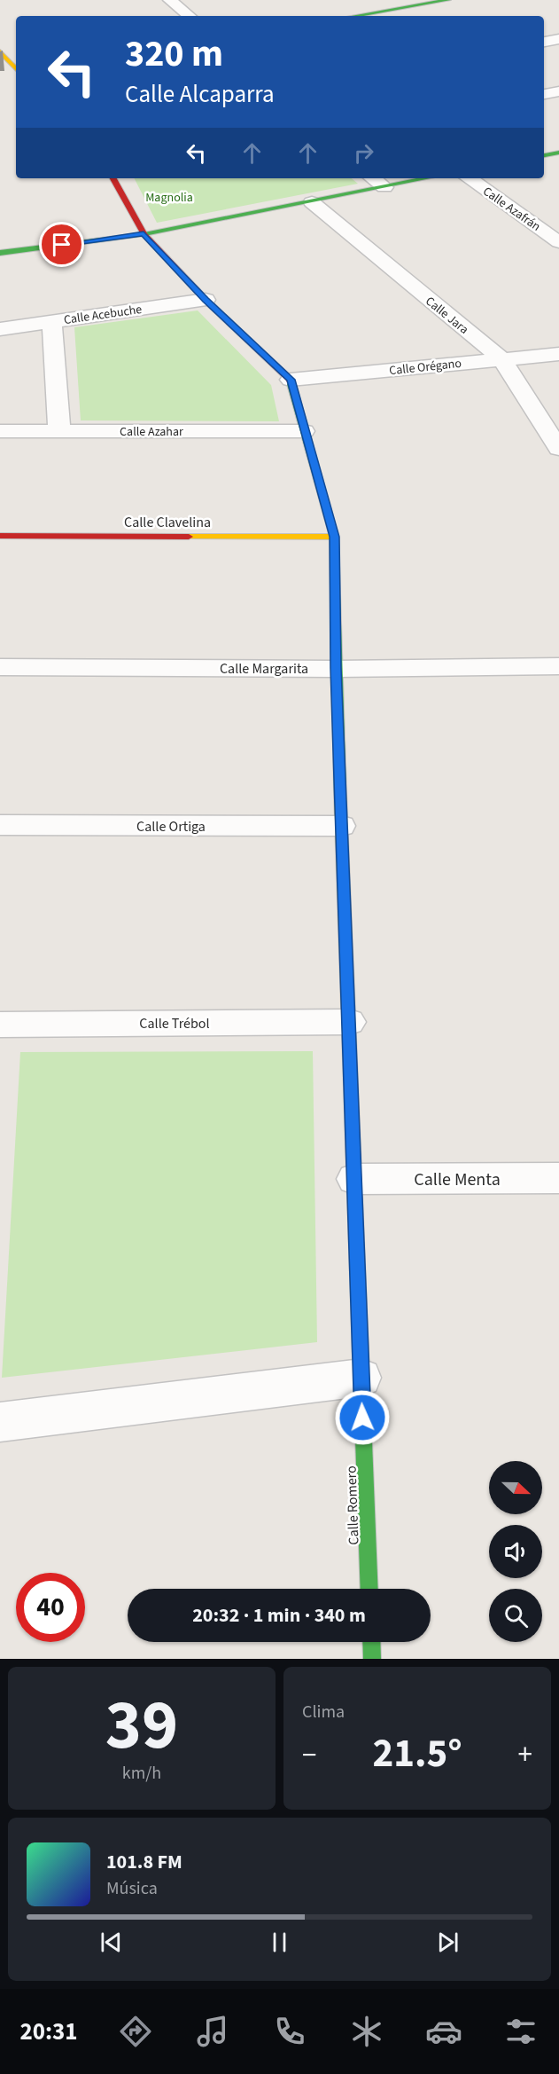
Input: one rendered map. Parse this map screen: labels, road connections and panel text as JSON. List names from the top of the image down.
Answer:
{
  "streets": {
    "street": [
      "Calle Azafrán",
      "Calle Acebuche",
      "Calle Jara",
      "Calle Orégano",
      "Calle Azahar",
      "Calle Clavelina",
      "Calle Margarita",
      "Calle Ortiga",
      "Calle Trébol",
      "Calle Menta",
      "Calle Romero"
    ]
  },
  "crossings": [
    ["Calle Jara", "Calle Orégano"],
    ["Calle Orégano", "Calle Romero"],
    ["Calle Azahar", "Calle Romero"],
    ["Calle Clavelina", "Calle Romero"],
    ["Calle Margarita", "Calle Romero"],
    ["Calle Ortiga", "Calle Romero"],
    ["Calle Trébol", "Calle Romero"],
    ["Calle Menta", "Calle Romero"]
  ],
  "parks": ["Magnolia"],
  "north": "right",
  "page": {
    "turn": ["320 m", "Calle Alcaparra"],
    "limit": "40",
    "trip": "20:32 · 1 min · 340 m",
    "tile": [
      ["39", "km/h"],
      "Clima"
    ],
    "heat": ["−", "21.5°", "+"],
    "song": ["101.8 FM", "Música"],
    "tabs": "20:31"
  }
}
